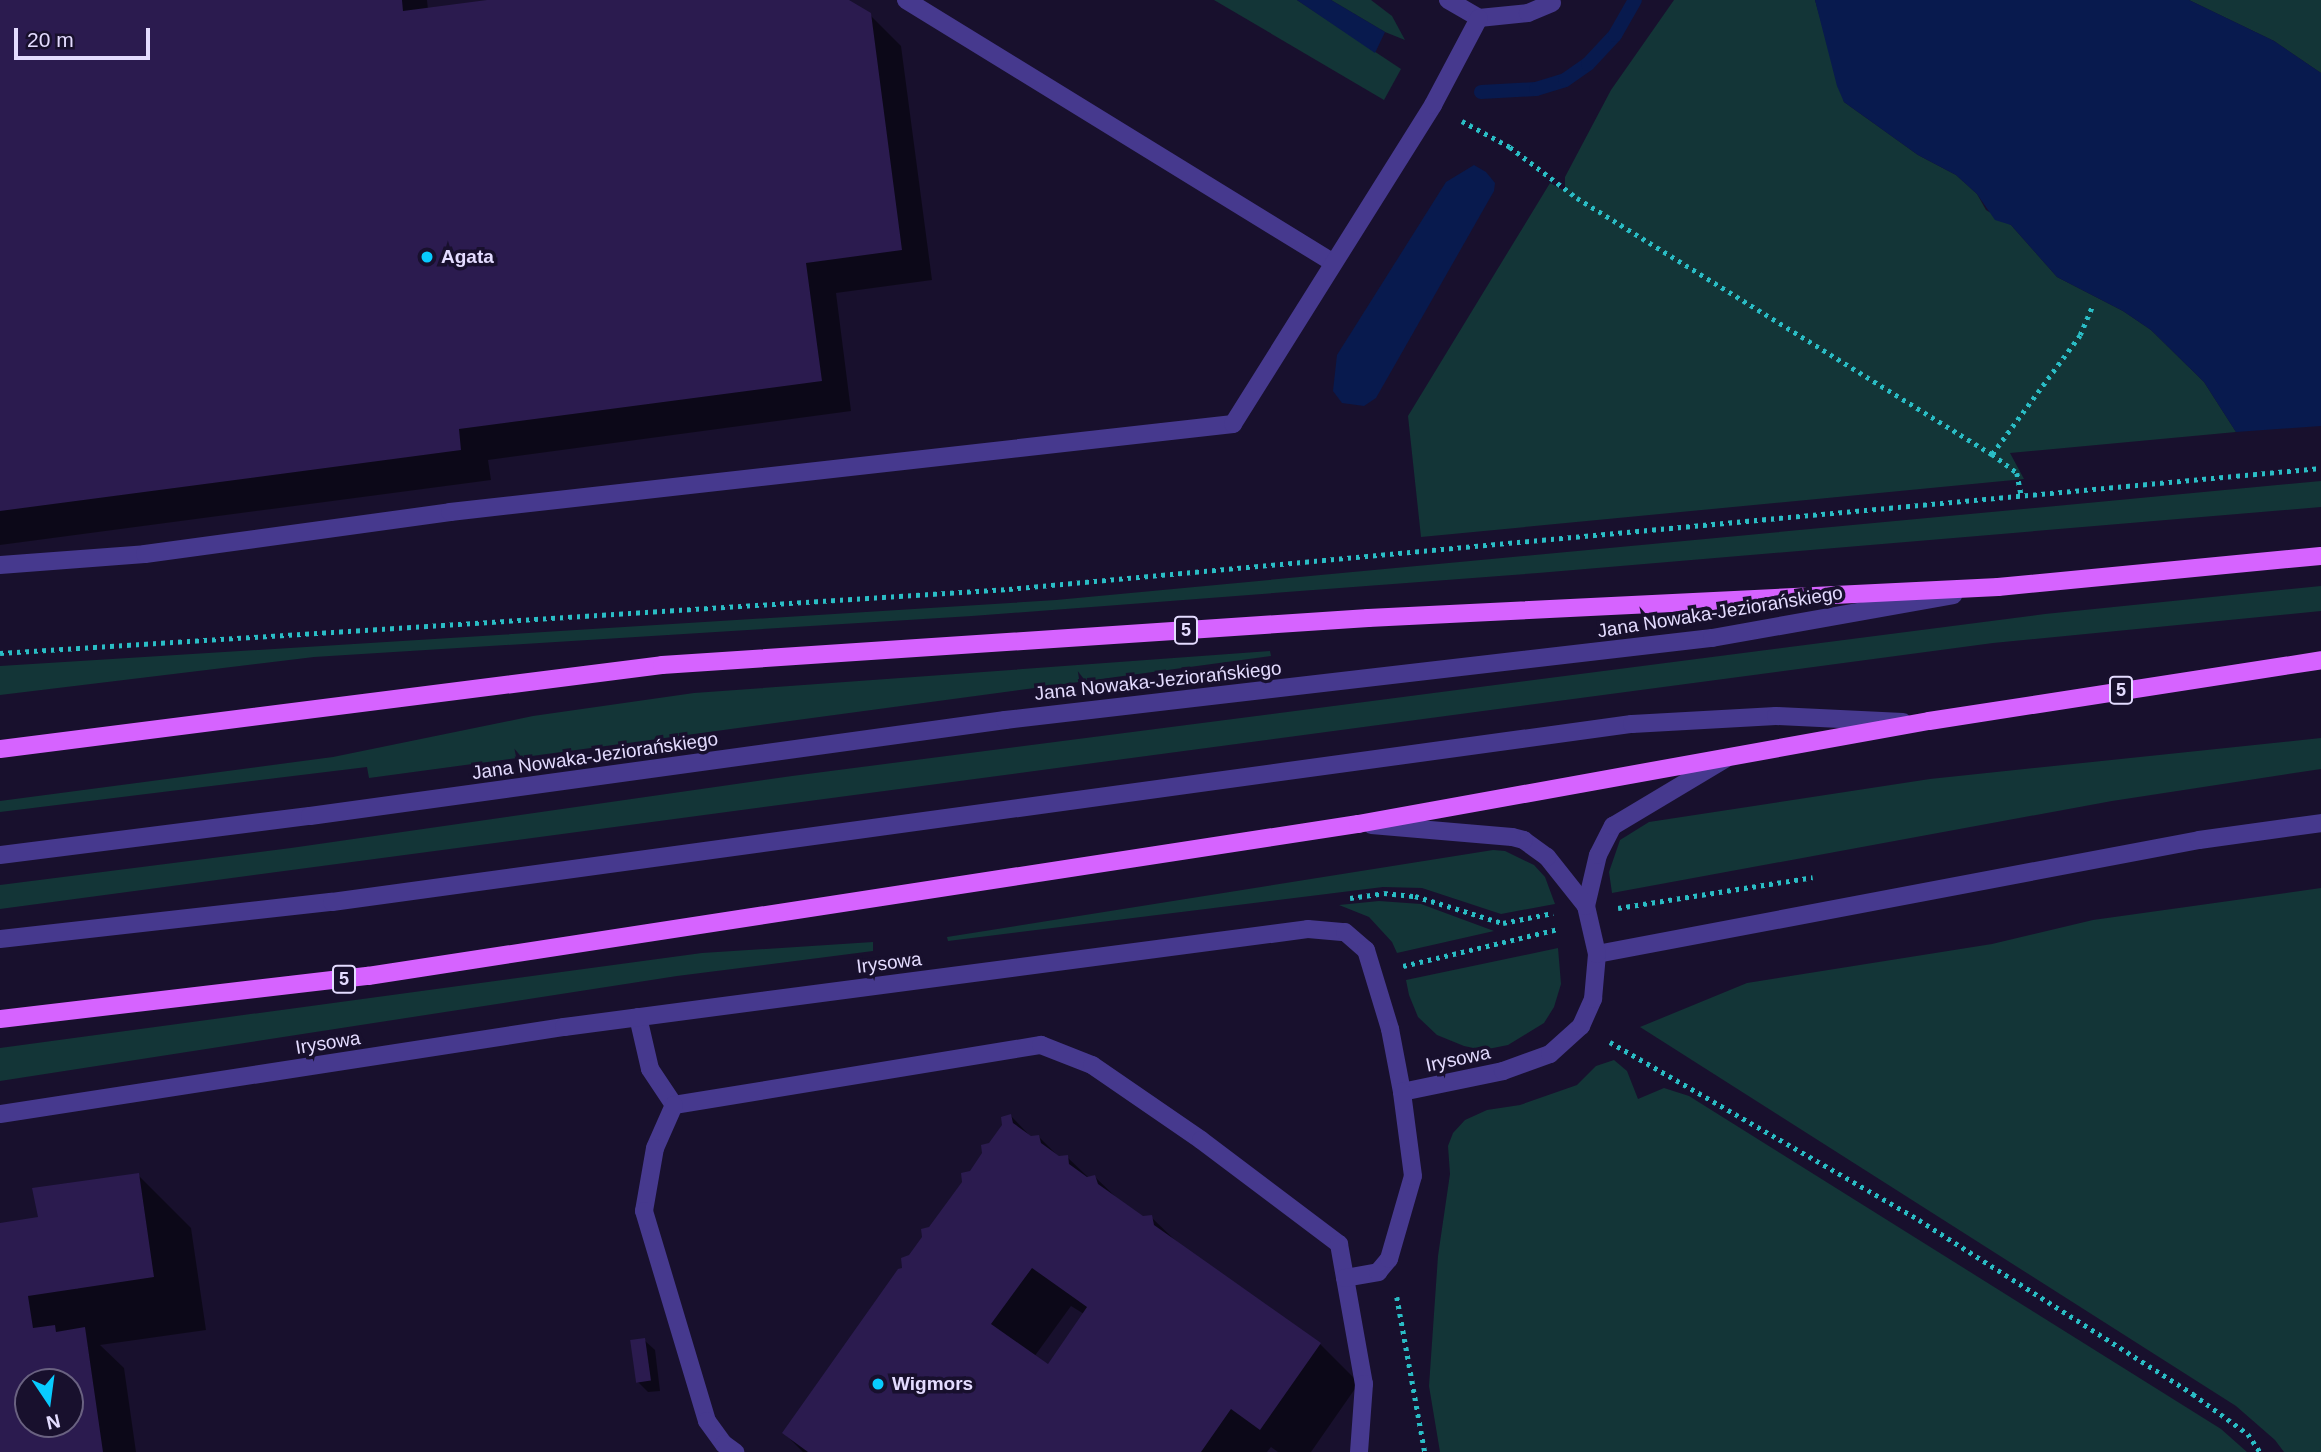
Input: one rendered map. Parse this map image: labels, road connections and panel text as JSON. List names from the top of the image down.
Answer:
{
  "streets": {
    "main road": ["Jana Nowaka-Jeziorańskiego", "5"],
    "street": ["Irysowa"]
  },
  "crossings": [
    ["Jana Nowaka-Jeziorańskiego", "5"]
  ],
  "places": ["Agata", "Wigmors"],
  "scale_bar": "20 m",
  "north": "bottom"
}
